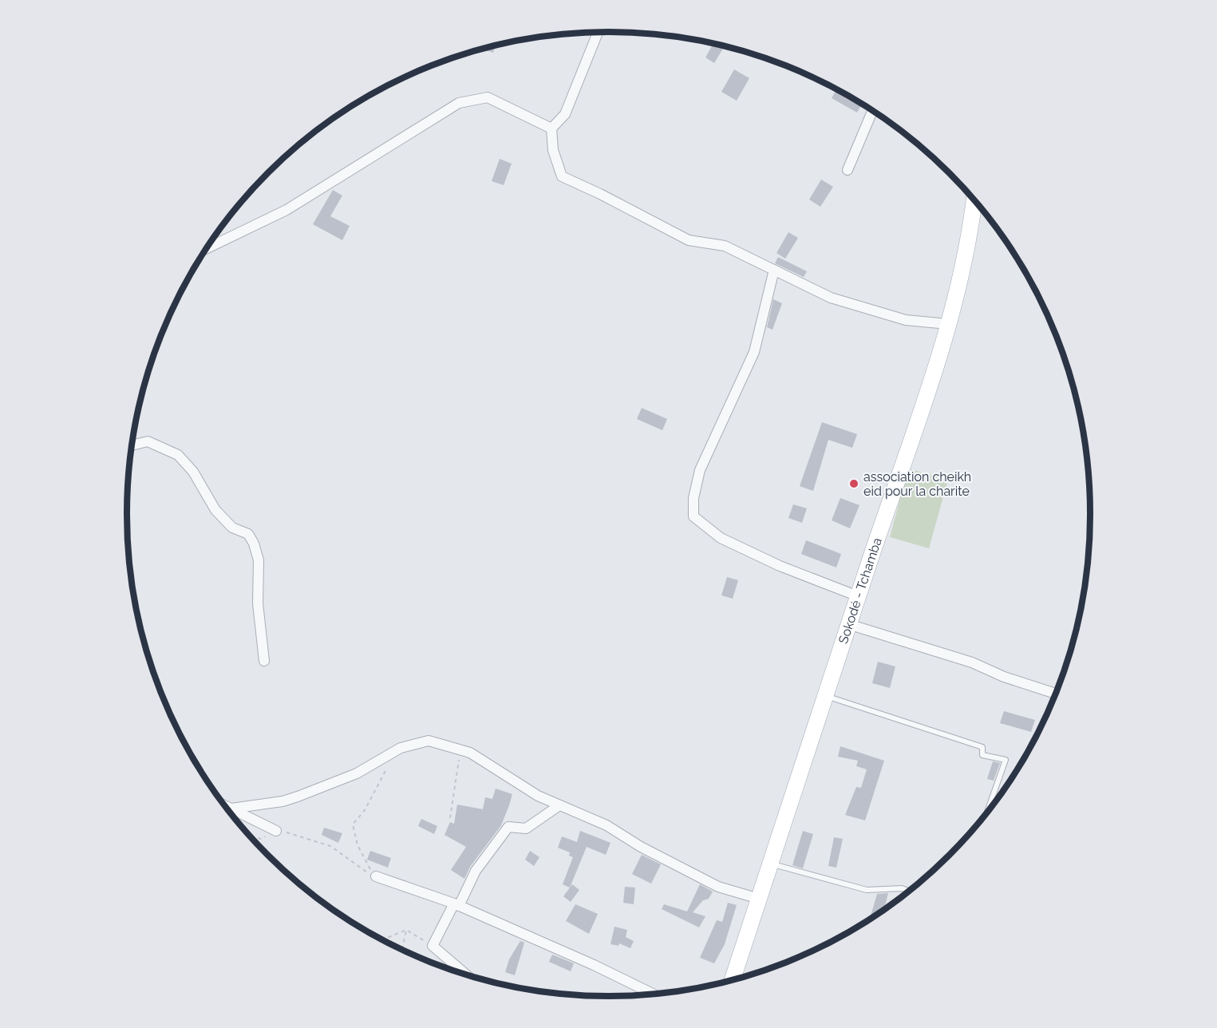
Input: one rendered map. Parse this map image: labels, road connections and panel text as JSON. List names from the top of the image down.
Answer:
{
  "streets": {
    "main road": ["Sokodé - Tchamba"]
  },
  "places": ["association cheikh eid pour la charite"]
}
